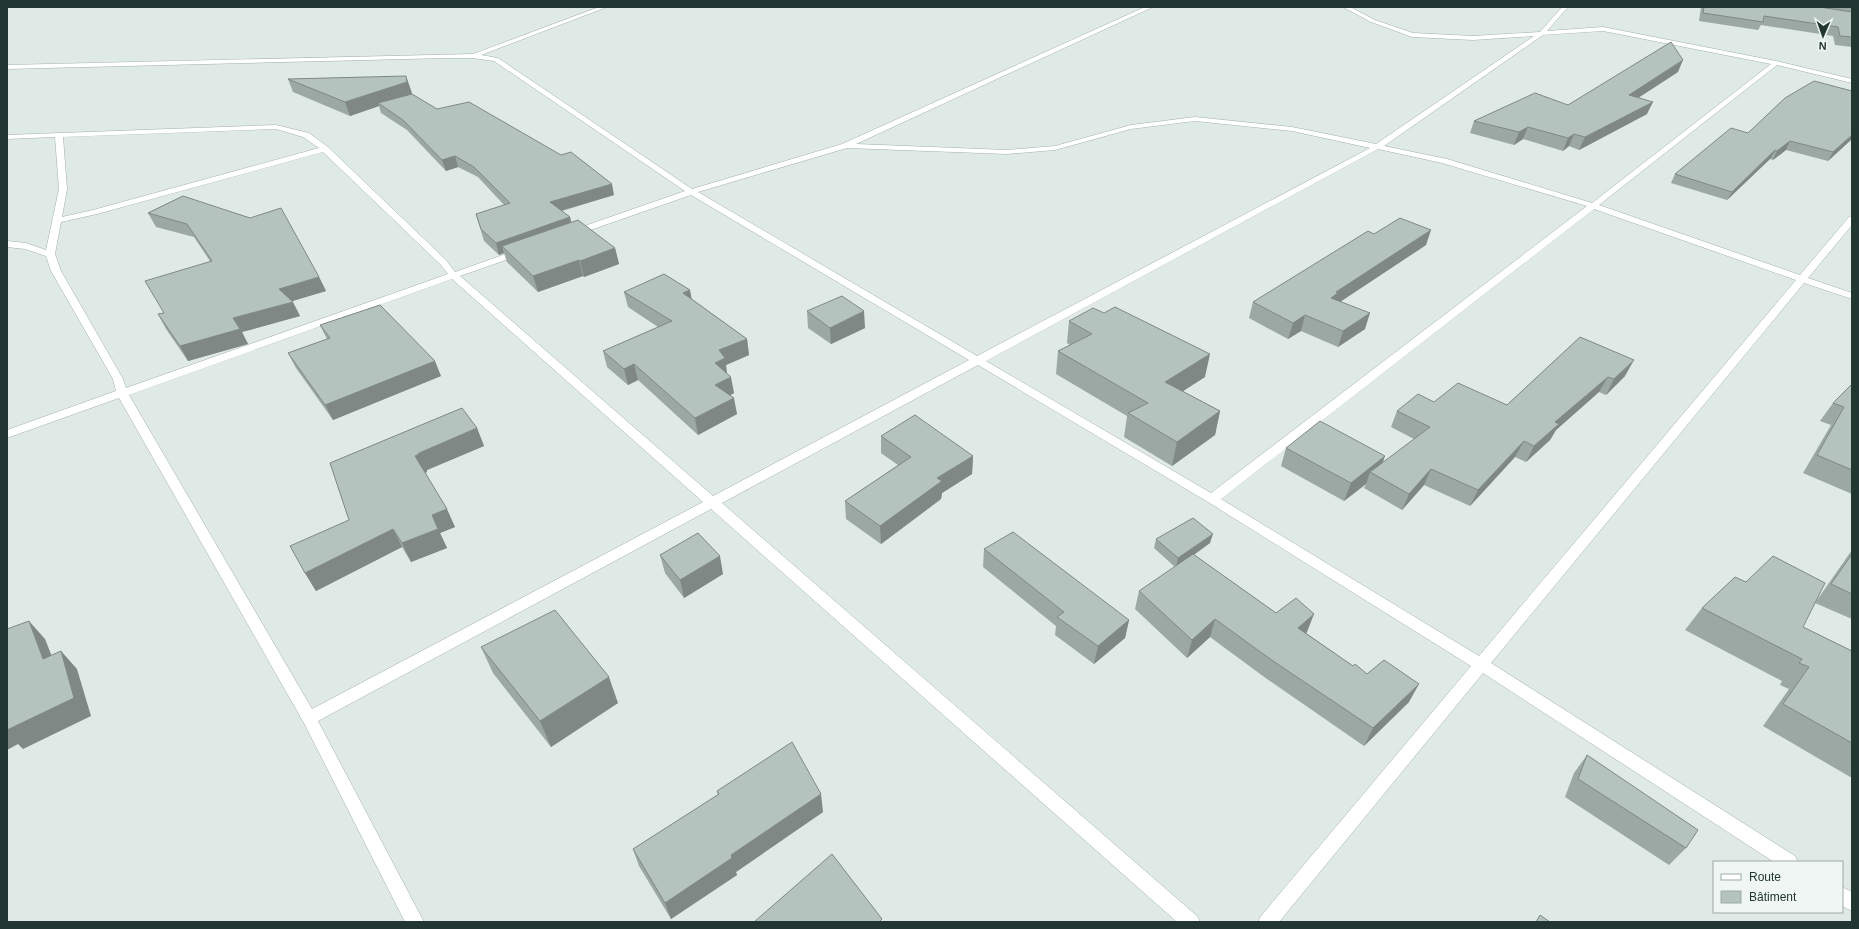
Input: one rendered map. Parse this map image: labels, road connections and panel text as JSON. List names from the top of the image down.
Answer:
{
  "legend": ["Route", "Bâtiment"],
  "north": "bottom"
}
